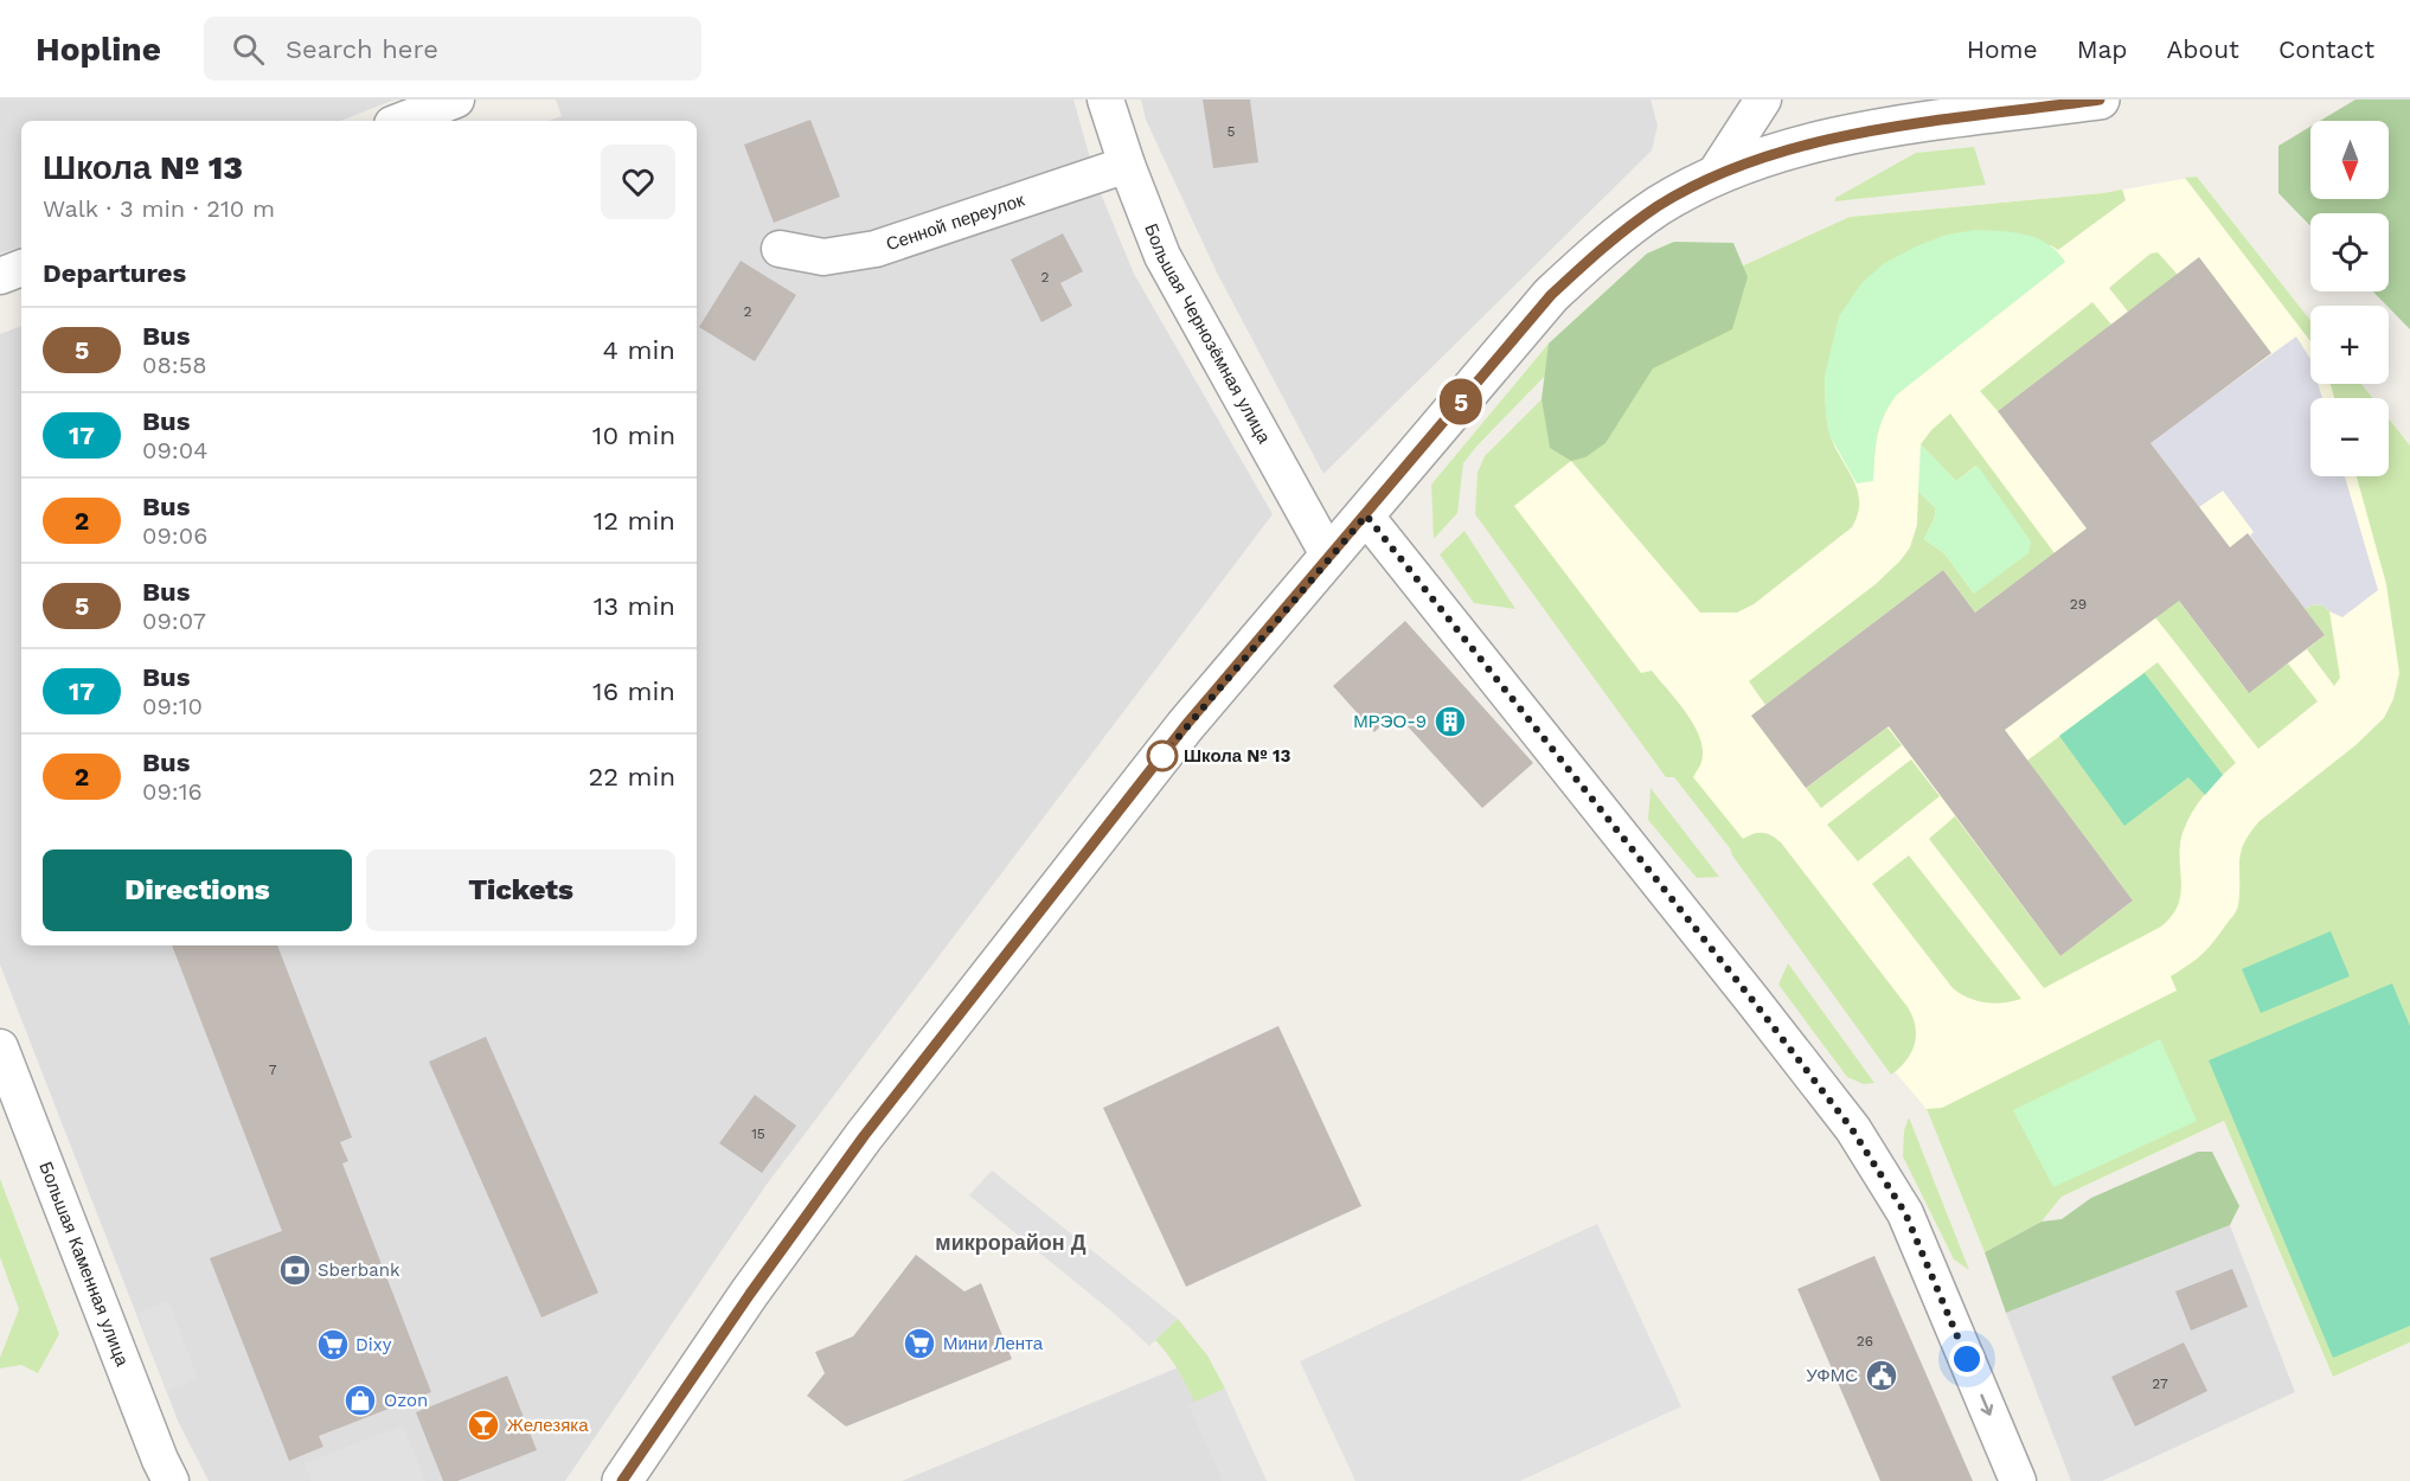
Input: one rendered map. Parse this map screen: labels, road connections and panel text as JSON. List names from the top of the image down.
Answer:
{
  "streets": {
    "street": ["Сенной переулок", "Большая Чернозёмная улица", "Большая Каменная улица"]
  },
  "crossings": [
    ["Сенной переулок", "Большая Чернозёмная улица"]
  ],
  "districts": ["микрорайон Д"],
  "places": {
    "building": ["МРЭО-9"],
    "other": ["Школа № 13"],
    "bank": ["Sberbank"],
    "supermarket": ["Мини Лента", "Dixy"],
    "public building": ["УФМС"],
    "shop": ["Ozon"],
    "bar": ["Железяка"]
  },
  "lines": ["bus line 5"],
  "house_numbers": [
    "5",
    "2",
    "2",
    "29",
    "7",
    "15",
    "26",
    "27"
  ],
  "north": "bottom",
  "page": {
    "header": "Hopline",
    "search": "Search here",
    "nav": [
      "Home",
      "Map",
      "About",
      "Contact"
    ],
    "on_map": "5",
    "map_buttons": ["+", "−"],
    "heading": [
      ["Школа № 13", "Walk · 3 min · 210 m"],
      "Departures"
    ],
    "list": [
      {
        "mark": "5",
        "name": "Bus",
        "note": "08:58",
        "value": "4 min"
      },
      {
        "mark": "17",
        "name": "Bus",
        "note": "09:04",
        "value": "10 min"
      },
      {
        "mark": "2",
        "name": "Bus",
        "note": "09:06",
        "value": "12 min"
      },
      {
        "mark": "5",
        "name": "Bus",
        "note": "09:07",
        "value": "13 min"
      },
      {
        "mark": "17",
        "name": "Bus",
        "note": "09:10",
        "value": "16 min"
      },
      {
        "mark": "2",
        "name": "Bus",
        "note": "09:16",
        "value": "22 min"
      }
    ],
    "buttons": ["Directions", "Tickets"]
  }
}
